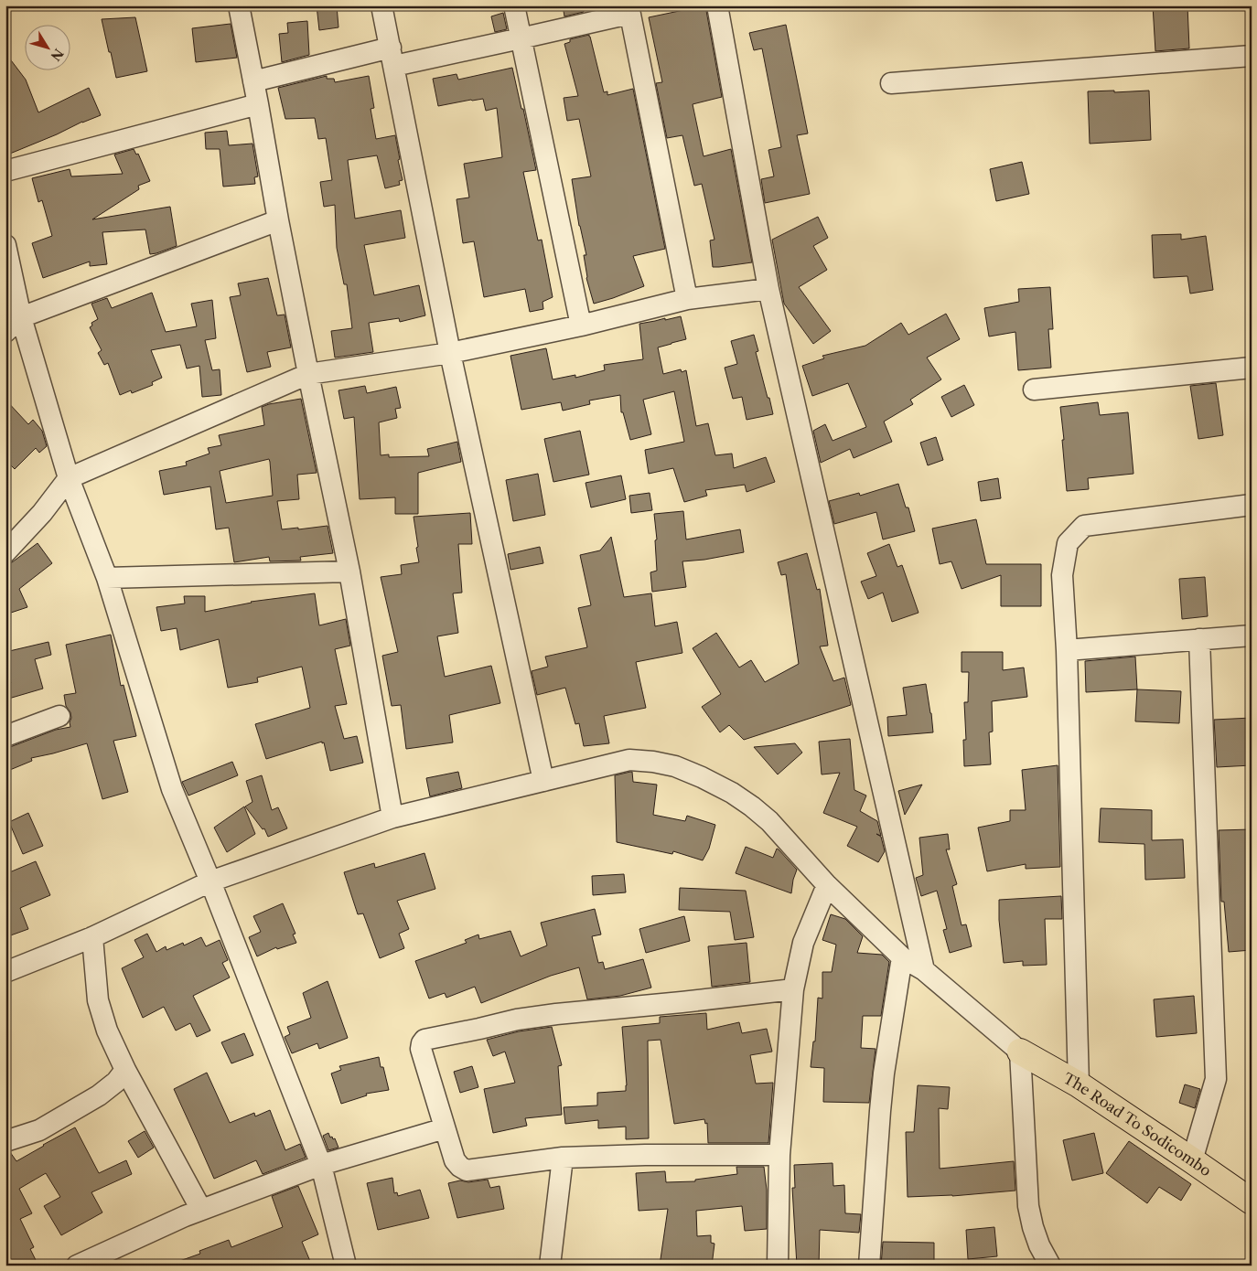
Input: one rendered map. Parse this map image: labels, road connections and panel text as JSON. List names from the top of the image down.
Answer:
{
  "streets": {
    "main road": ["The Road To Sodicombo"]
  },
  "north": "bottom right"
}
